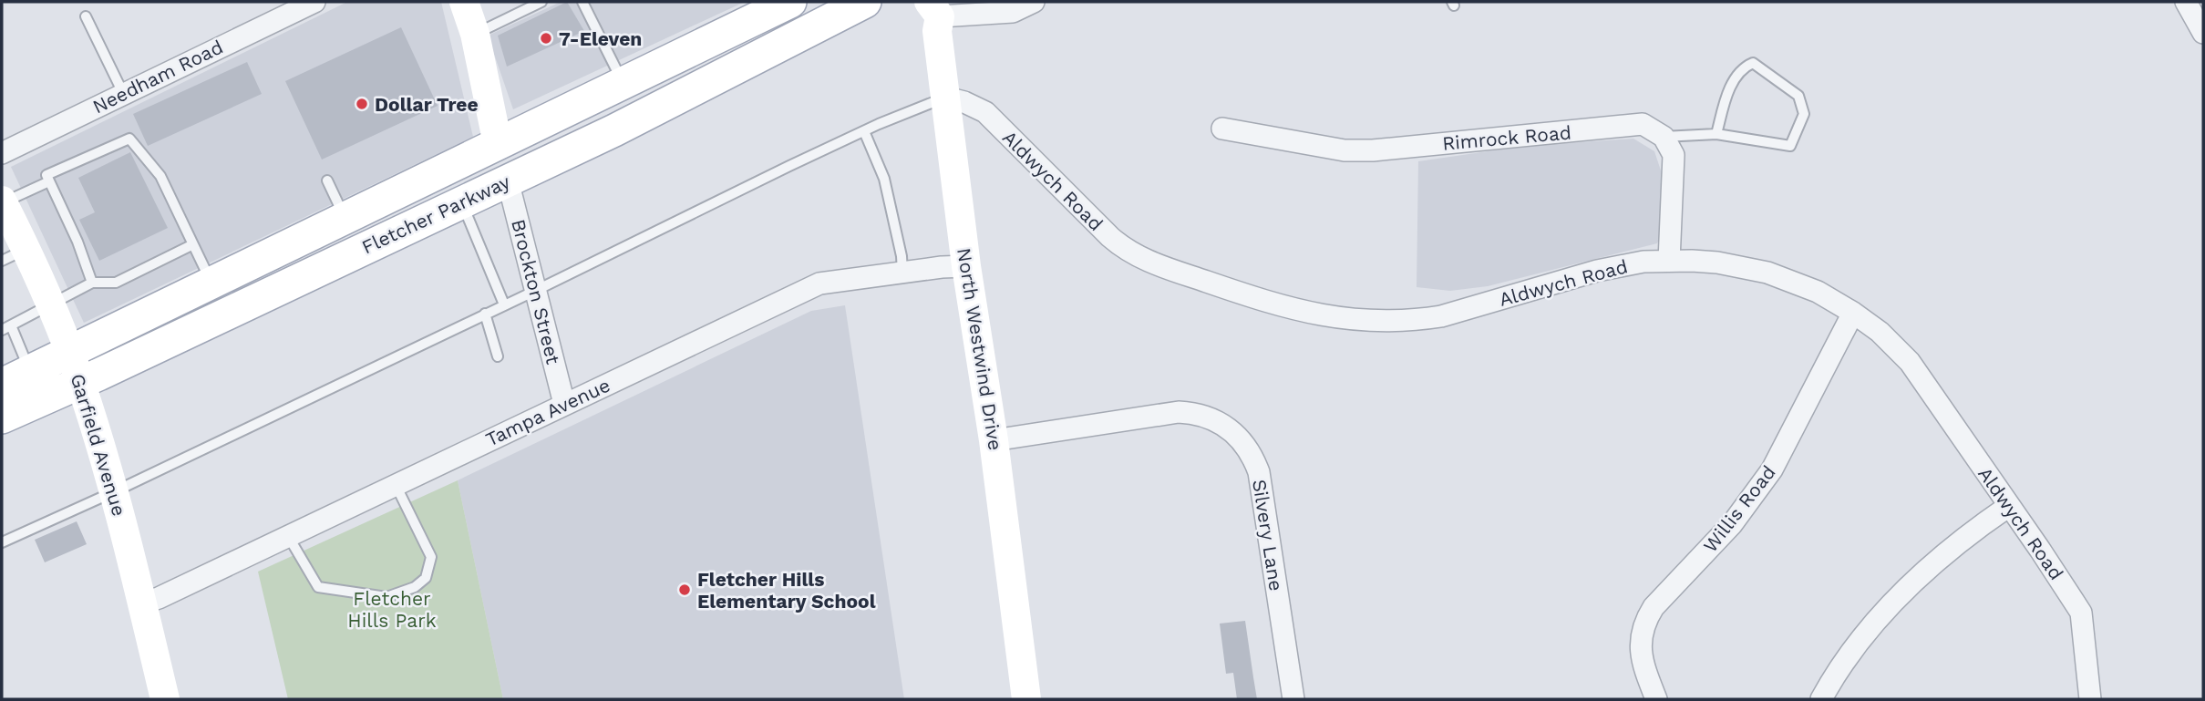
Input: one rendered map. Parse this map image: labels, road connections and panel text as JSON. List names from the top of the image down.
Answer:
{
  "streets": {
    "main road": ["Fletcher Parkway"],
    "street": [
      "Needham Road",
      "Rimrock Road",
      "Aldwych Road",
      "Brockton Street",
      "North Westwind Drive",
      "Tampa Avenue",
      "Garfield Avenue",
      "Willis Road",
      "Silvery Lane"
    ]
  },
  "crossings": [
    ["Aldwych Road", "North Westwind Drive"],
    ["Aldwych Road", "Willis Road"],
    ["Fletcher Parkway", "Brockton Street"],
    ["Fletcher Parkway", "Garfield Avenue"],
    ["Brockton Street", "Tampa Avenue"],
    ["North Westwind Drive", "Tampa Avenue"],
    ["North Westwind Drive", "Silvery Lane"],
    ["Tampa Avenue", "Garfield Avenue"]
  ],
  "parks": ["Fletcher Hills Park"],
  "places": ["7-Eleven", "Dollar Tree", "Fletcher Hills Elementary School"]
}
